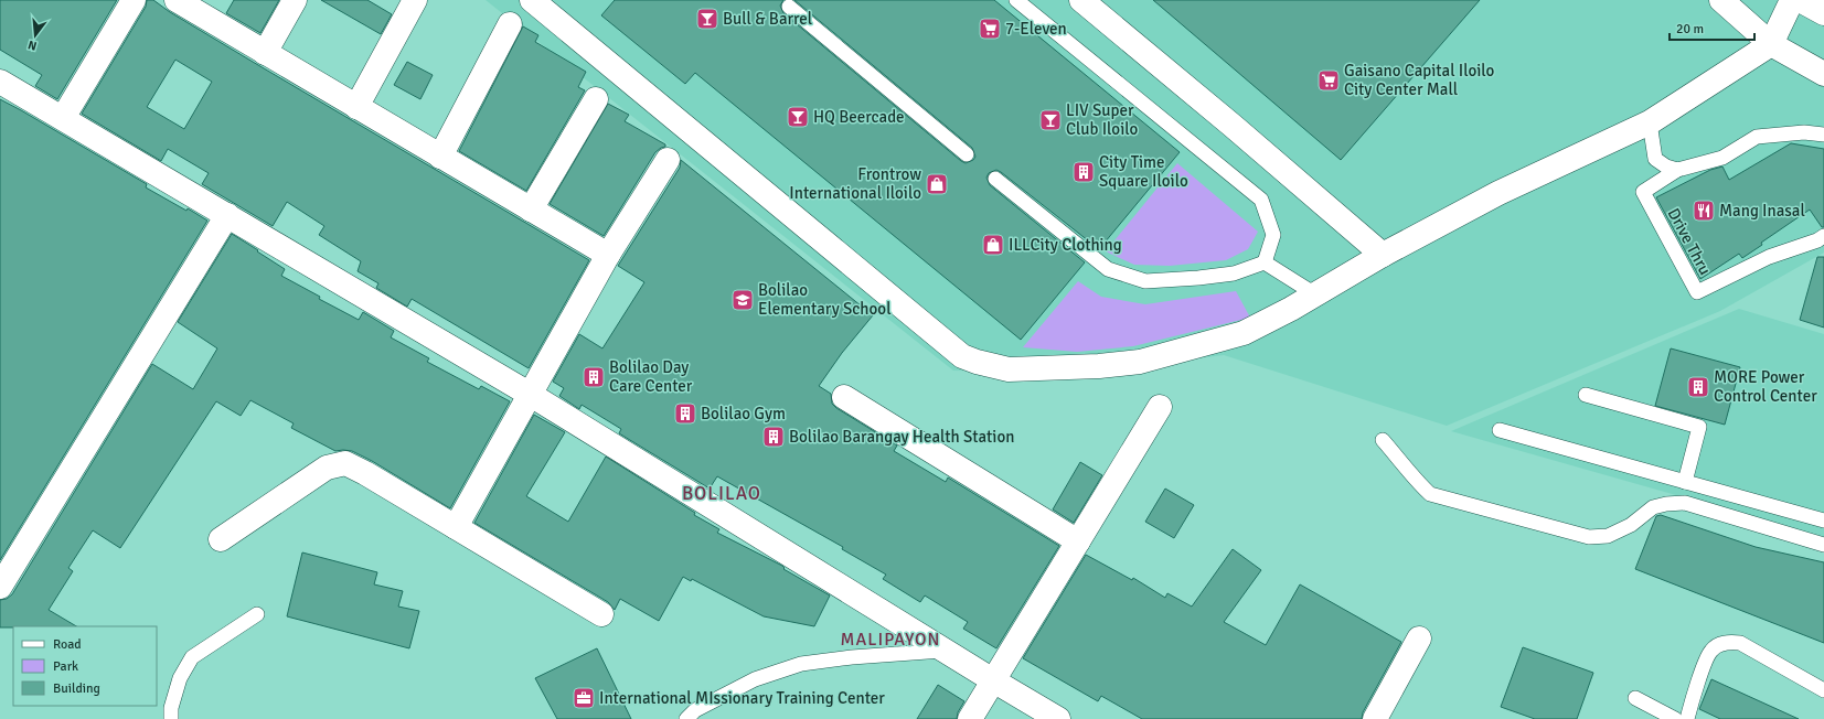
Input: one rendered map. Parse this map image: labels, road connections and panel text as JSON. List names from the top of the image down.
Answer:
{
  "streets": {
    "lane": ["Drive Thru"]
  },
  "districts": ["BOLILAO", "MALIPAYON"],
  "places": {
    "bar": ["Bull & Barrel", "HQ Beercade", "LIV Super Club Iloilo"],
    "supermarket": ["7-Eleven", "Gaisano Capital Iloilo City Center Mall"],
    "building": [
      "City Time Square Iloilo",
      "Bolilao Day Care Center",
      "MORE Power Control Center",
      "Bolilao Gym",
      "Bolilao Barangay Health Station"
    ],
    "shop": ["Frontrow International Iloilo", "ILLCity Clothing"],
    "restaurant": ["Mang Inasal"],
    "school or university": ["Bolilao Elementary School"],
    "office": ["International MIssionary Training Center"]
  },
  "legend": ["Road", "Park", "Building"],
  "scale_bar": "20 m",
  "north": "bottom"
}
